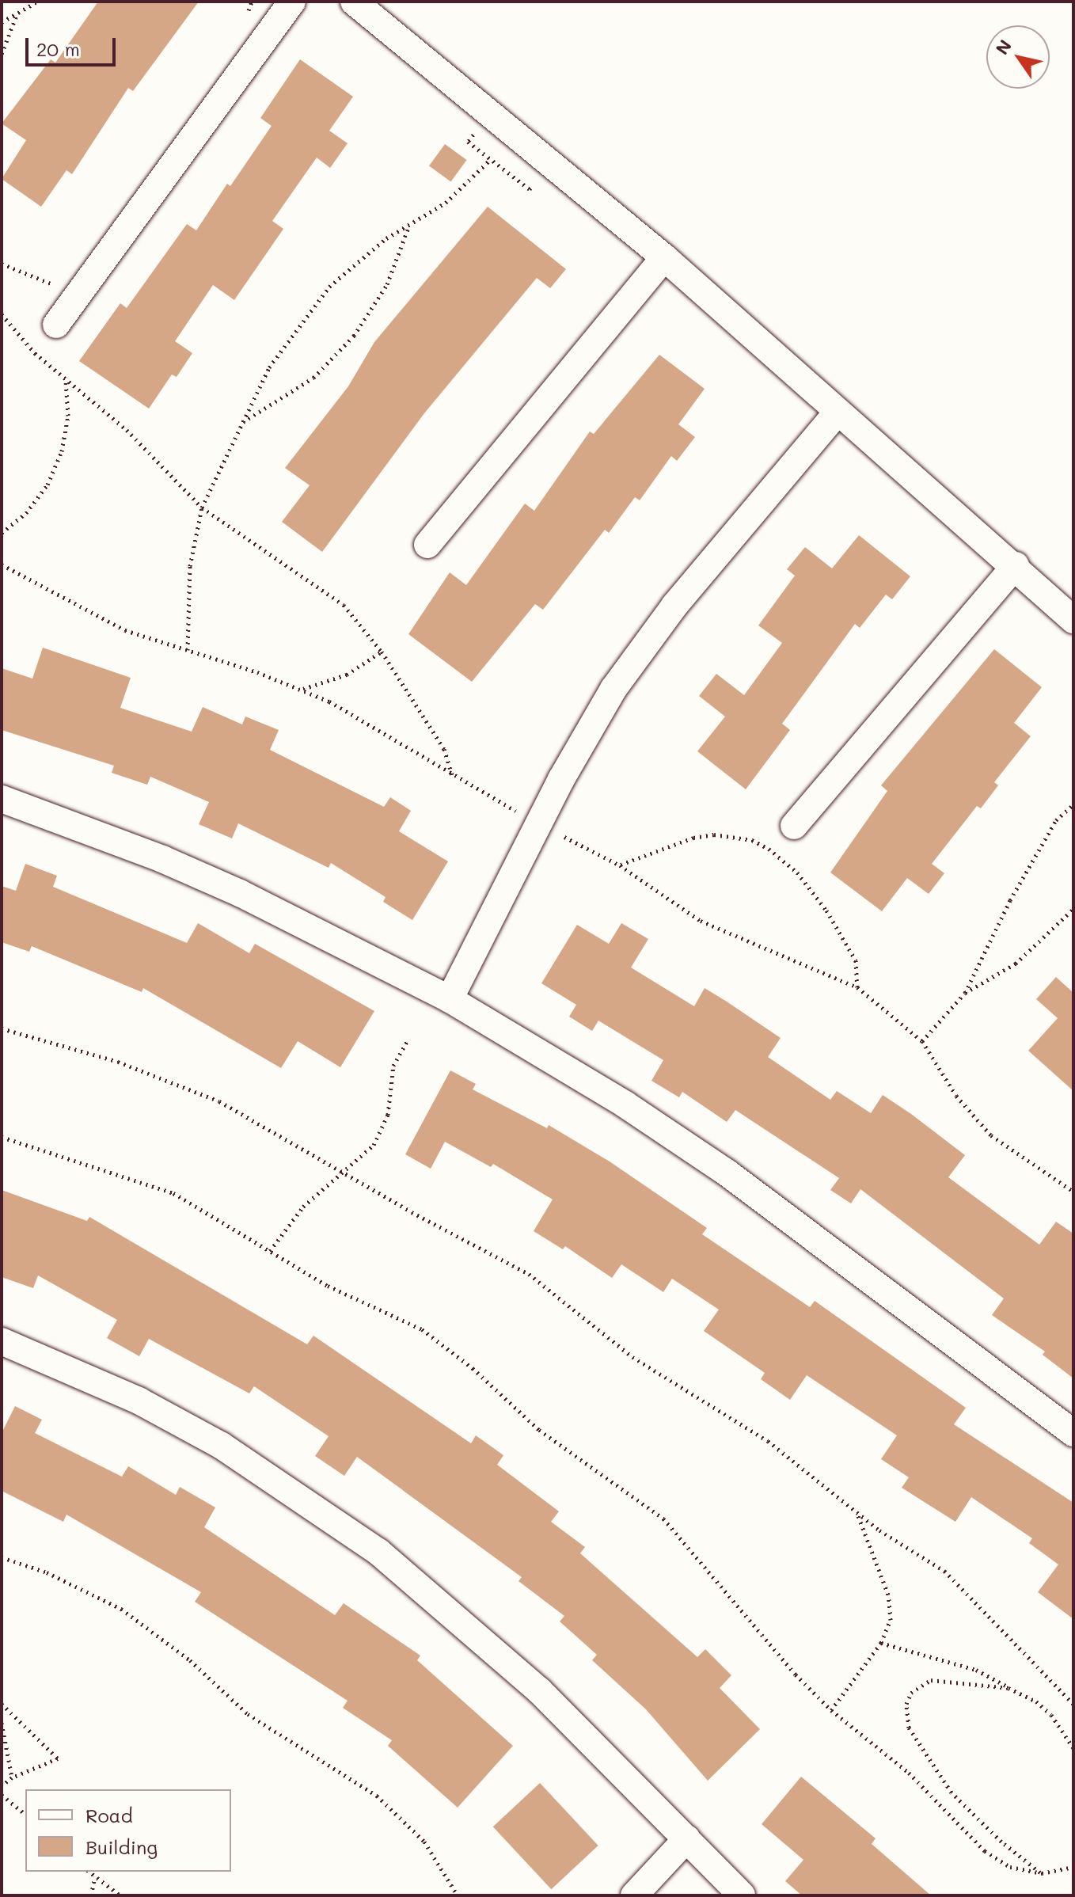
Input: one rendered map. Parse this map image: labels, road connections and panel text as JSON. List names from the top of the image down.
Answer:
{
  "legend": ["Road", "Building"],
  "scale_bar": "20 m",
  "north": "top left"
}
